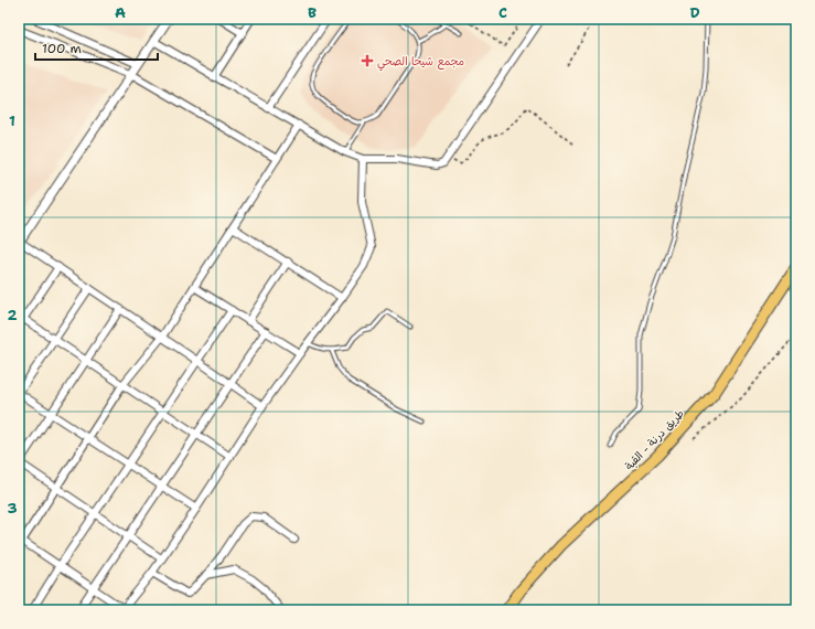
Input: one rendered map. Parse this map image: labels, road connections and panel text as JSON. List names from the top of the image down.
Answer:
{
  "streets": {
    "main road": ["طريق درنة - القبة"]
  },
  "places": {
    "health": ["مجمع شيحا الصحي"]
  },
  "scale_bar": "100 m",
  "grid": {
    "columns": [
      "A",
      "B",
      "C",
      "D"
    ],
    "rows": ["1", "2", "3"]
  }
}
